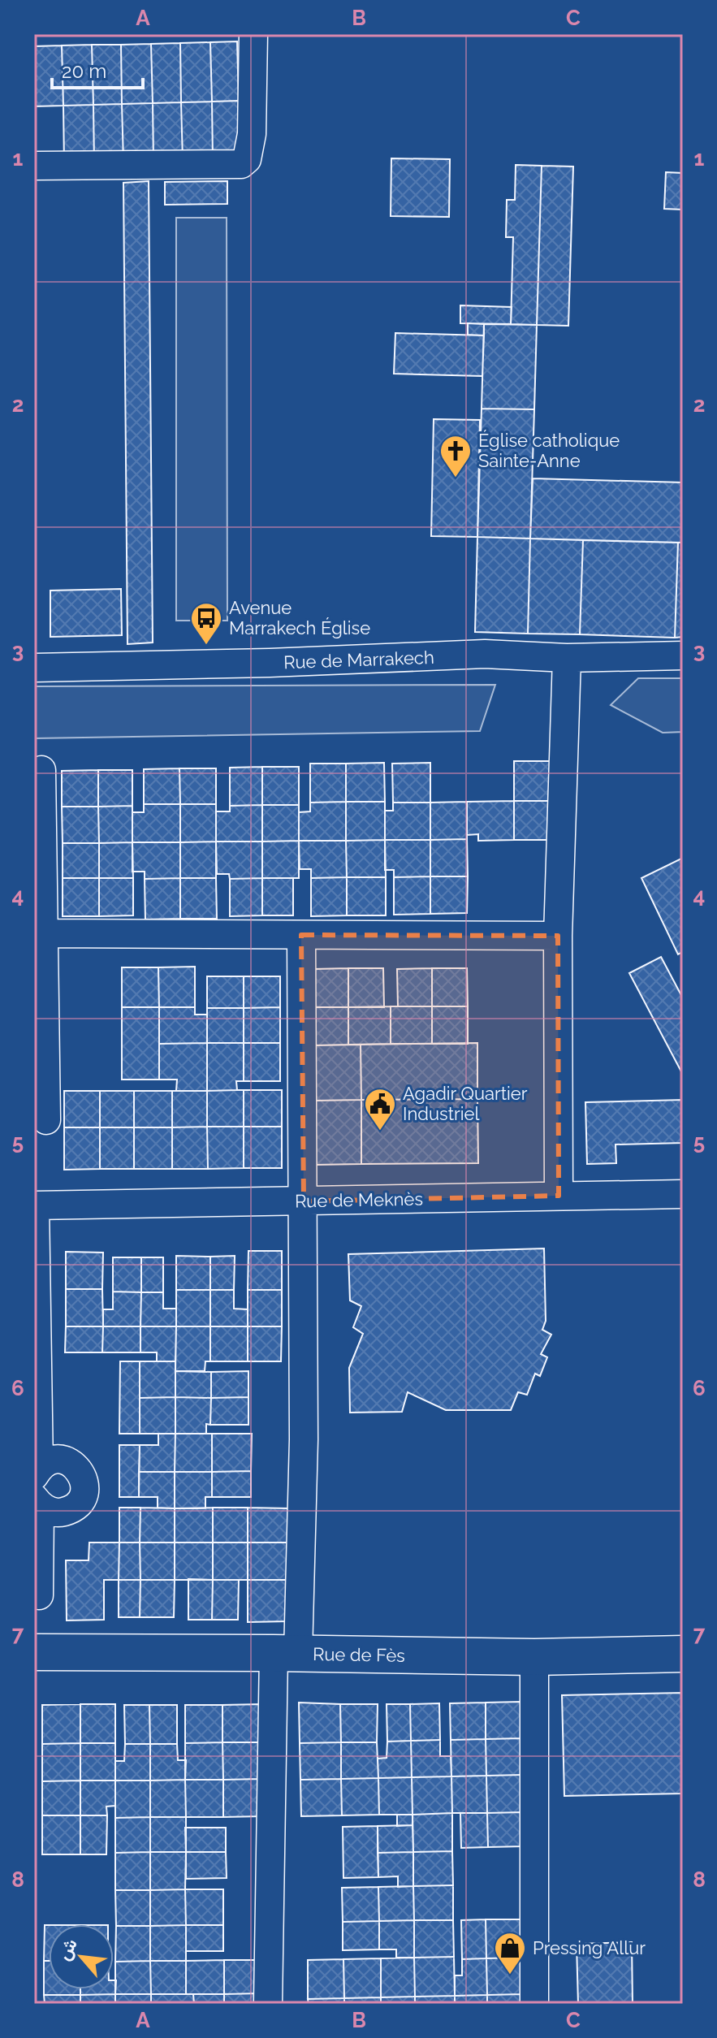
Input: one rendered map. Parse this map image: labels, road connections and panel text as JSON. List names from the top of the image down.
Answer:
{
  "streets": {
    "street": ["Rue de Marrakech", "Rue de Meknès", "Rue de Fès"]
  },
  "places": {
    "church": ["Église catholique Sainte-Anne"],
    "bus stop": ["Avenue Marrakech Église"],
    "public building": ["Agadir Quartier Industriel"],
    "shop": ["Pressing Allur"]
  },
  "scale_bar": "20 m",
  "north": "top left",
  "grid": {
    "columns": ["A", "B", "C"],
    "rows": [
      "1",
      "2",
      "3",
      "4",
      "5",
      "6",
      "7",
      "8"
    ]
  }
}
